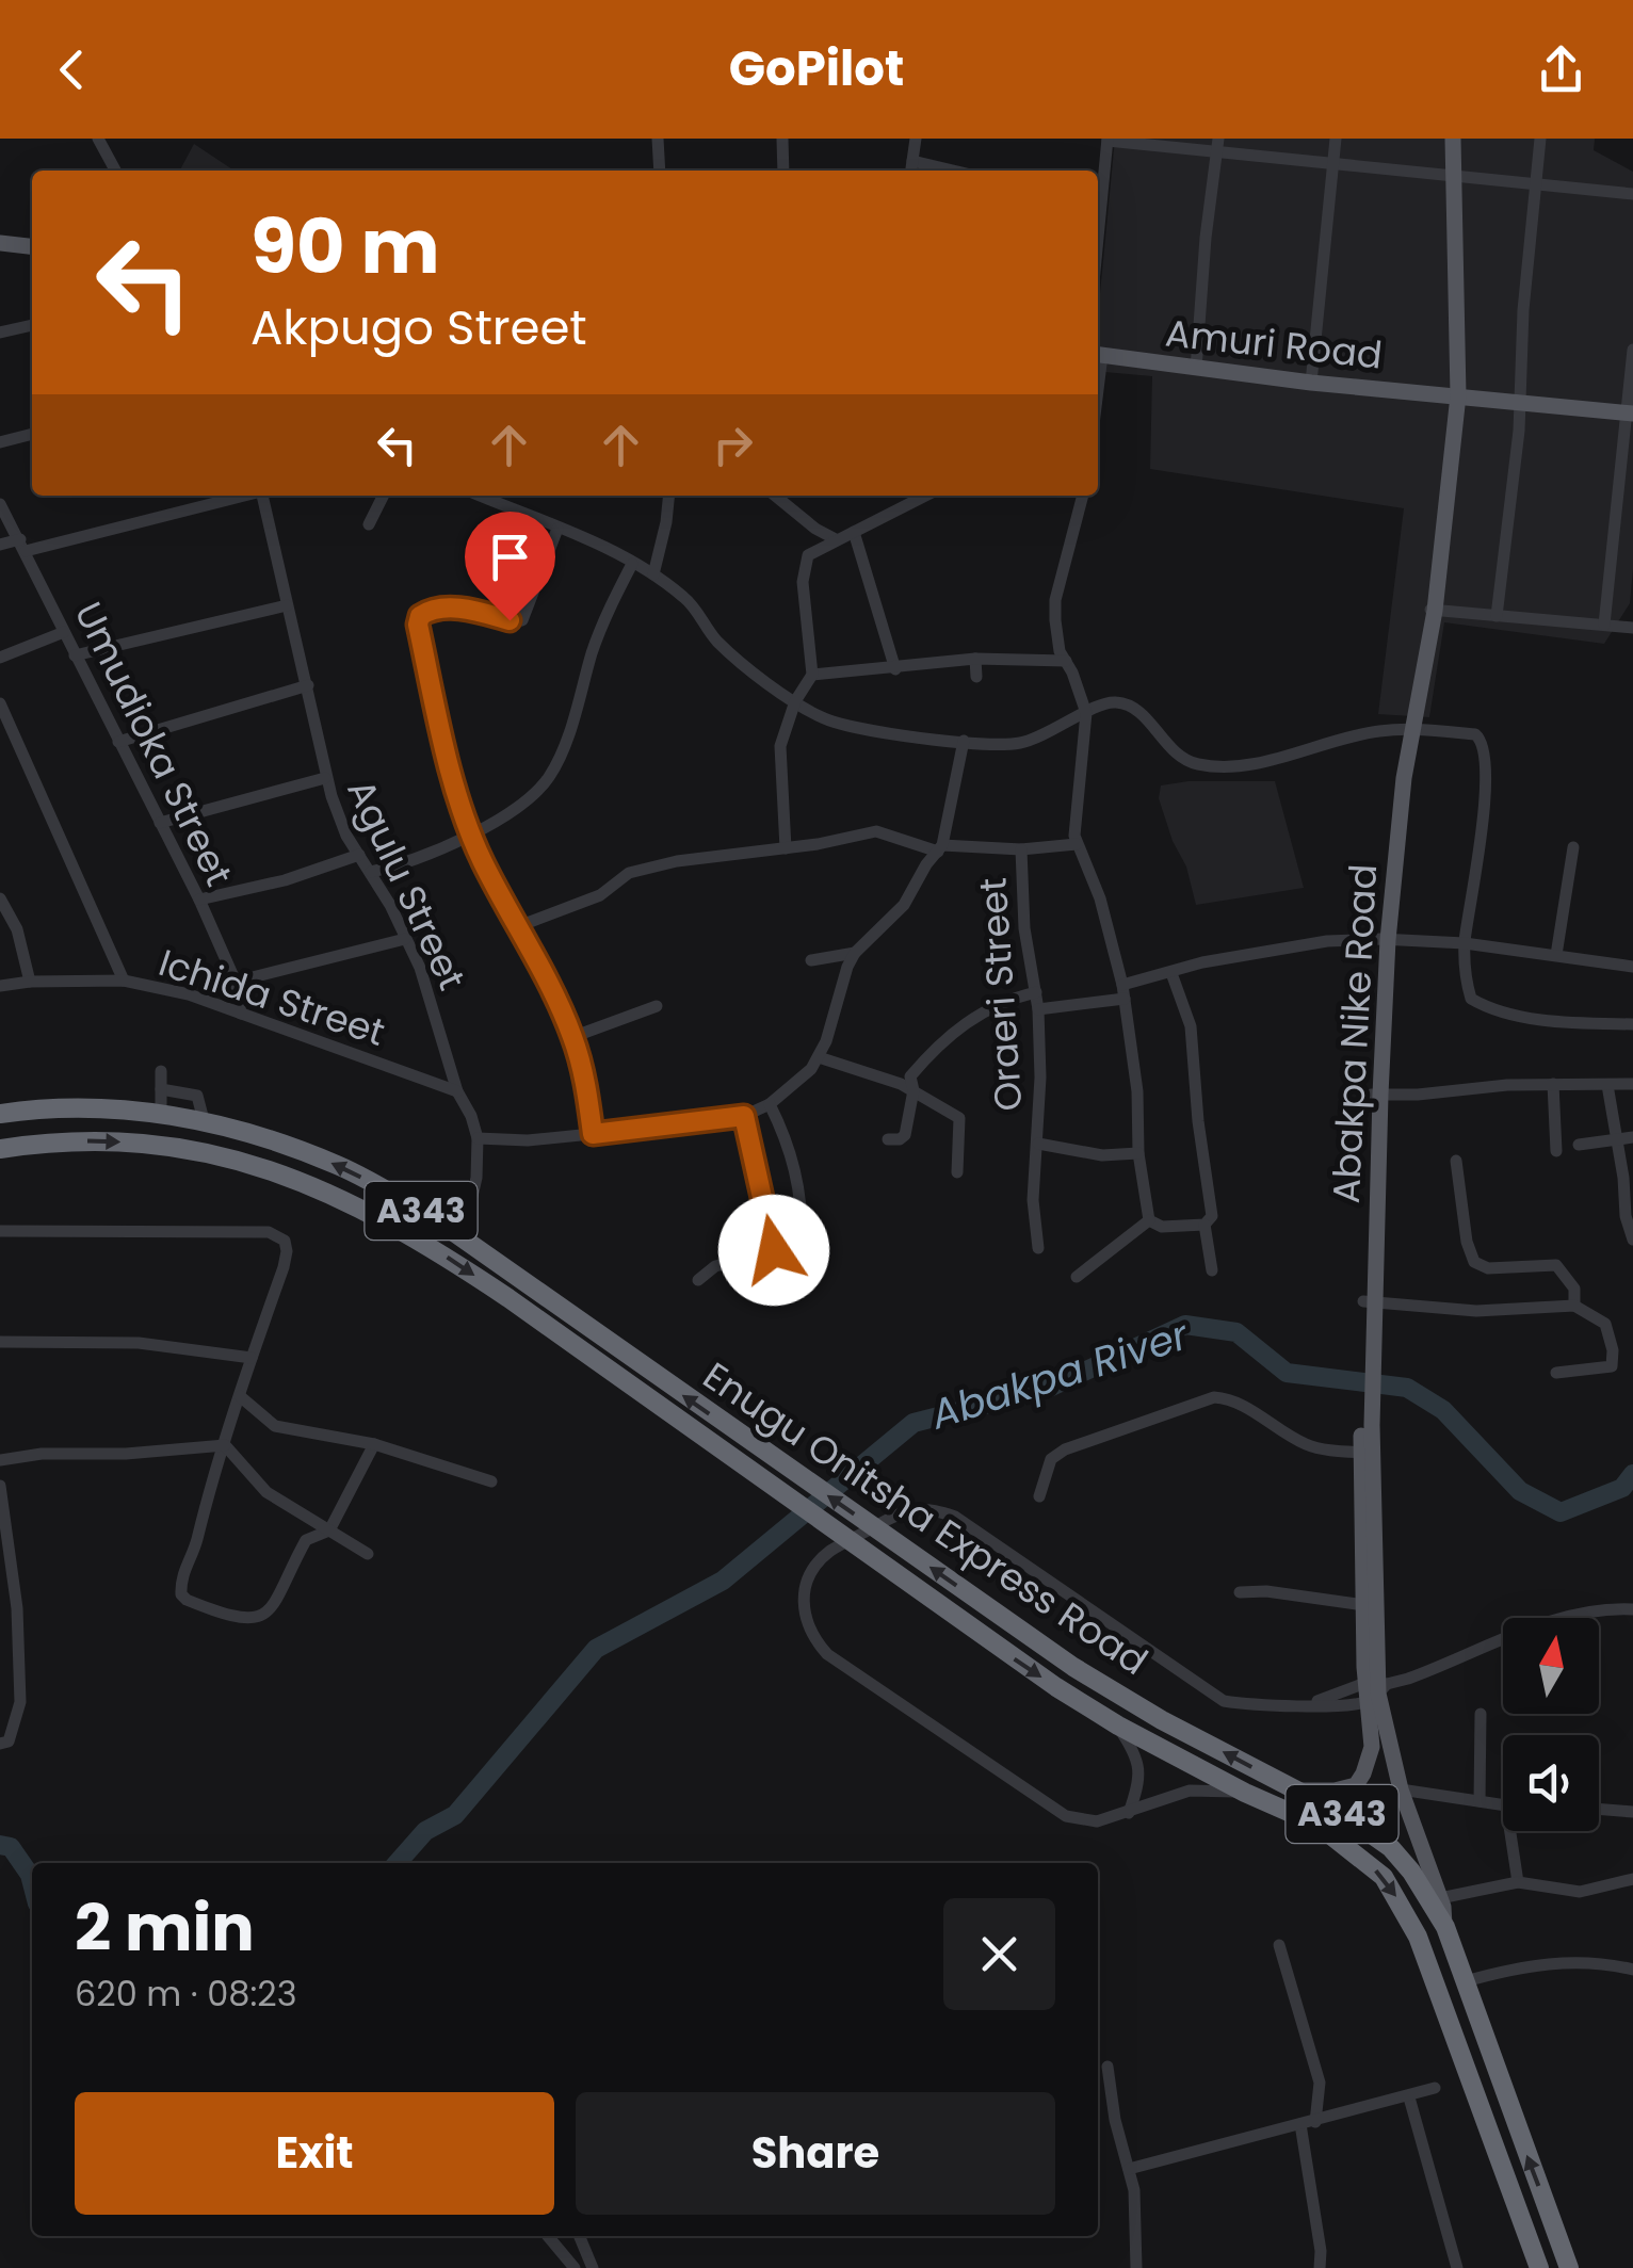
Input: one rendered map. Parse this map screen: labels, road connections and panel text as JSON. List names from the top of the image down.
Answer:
{
  "streets": {
    "highway": ["A343", "Enugu Onitsha Express Road"],
    "main road": ["Amuri Road", "Abakpa Nike Road"],
    "street": [
      "Umudioka Street",
      "Agulu Street",
      "Oraeri Street",
      "Ichida Street"
    ]
  },
  "crossings": [
    ["Amuri Road", "Abakpa Nike Road"],
    ["Umudioka Street", "Ichida Street"],
    ["Agulu Street", "Ichida Street"],
    ["Agulu Street", "Enugu Onitsha Express Road"],
    ["Abakpa Nike Road", "Enugu Onitsha Express Road"]
  ],
  "water": ["Abakpa River"],
  "north": "top",
  "page": {
    "header": "GoPilot",
    "turn": ["90 m", "Akpugo Street"],
    "heading": ["2 min", "620 m · 08:23"],
    "buttons": ["Exit", "Share"]
  }
}
